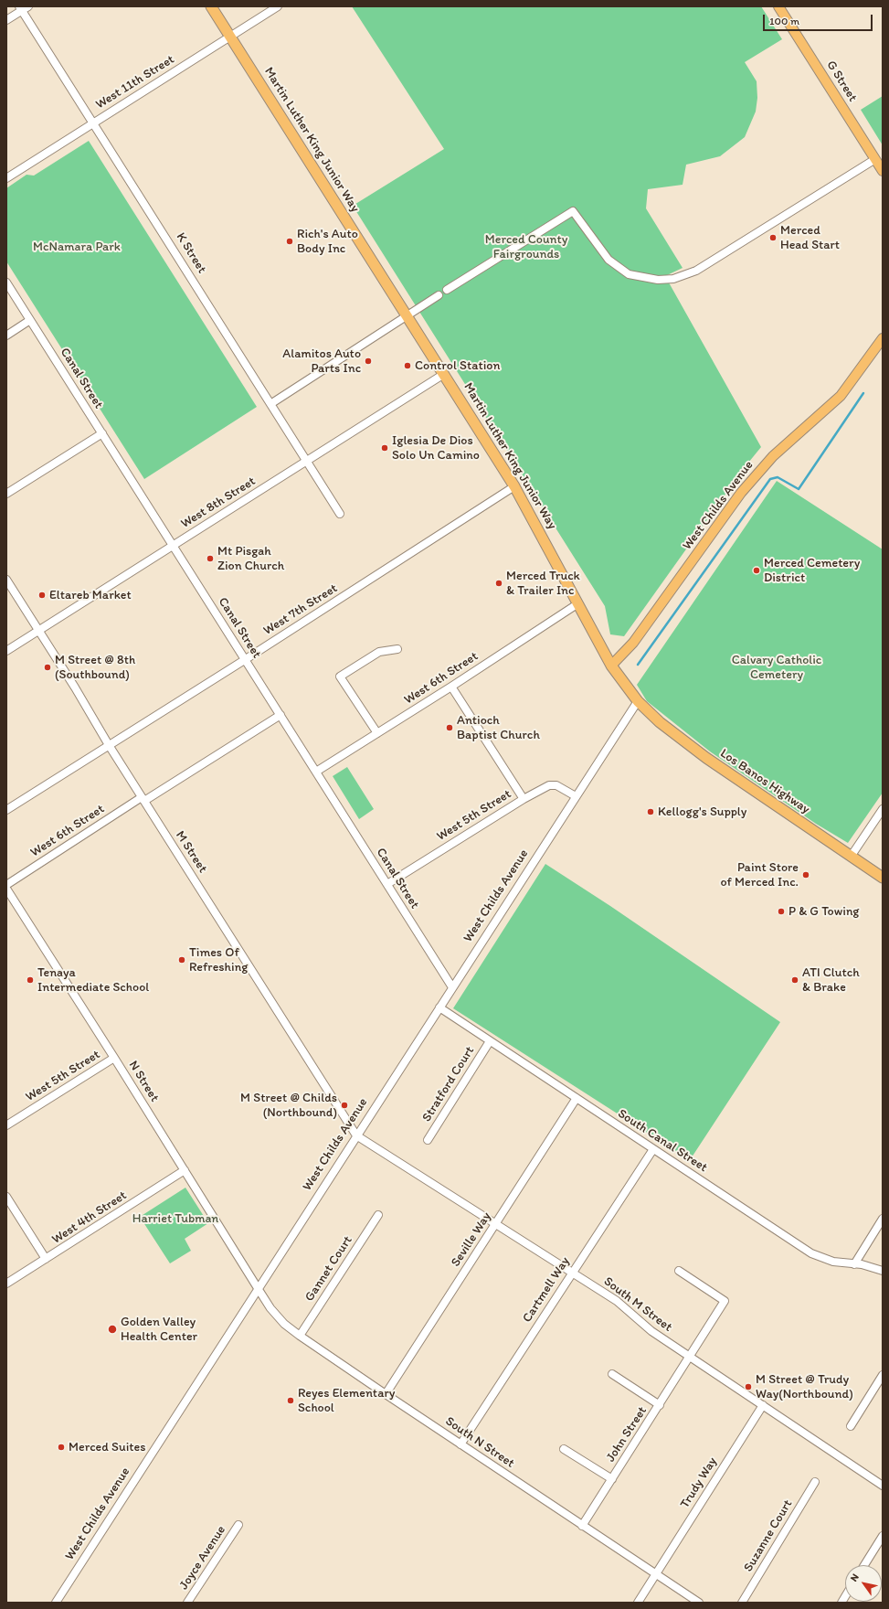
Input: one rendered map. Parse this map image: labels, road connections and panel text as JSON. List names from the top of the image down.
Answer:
{
  "streets": {
    "highway": ["Martin Luther King Junior Way", "Los Banos Highway"],
    "main road": ["G Street", "West Childs Avenue"],
    "street": [
      "West 11th Street",
      "K Street",
      "Canal Street",
      "West 8th Street",
      "West 7th Street",
      "West 6th Street",
      "West 5th Street",
      "M Street",
      "N Street",
      "Stratford Court",
      "South Canal Street",
      "West 4th Street",
      "Seville Way",
      "Gannet Court",
      "Cartmell Way",
      "South M Street",
      "John Street",
      "South N Street",
      "Trudy Way",
      "Suzanne Court",
      "Joyce Avenue"
    ]
  },
  "crossings": [
    ["West 11th Street", "Martin Luther King Junior Way"],
    ["West 11th Street", "K Street"],
    ["Martin Luther King Junior Way", "West 8th Street"],
    ["Martin Luther King Junior Way", "West Childs Avenue"],
    ["Martin Luther King Junior Way", "West 7th Street"],
    ["Martin Luther King Junior Way", "West 6th Street"],
    ["Martin Luther King Junior Way", "Los Banos Highway"],
    ["K Street", "West 8th Street"],
    ["Canal Street", "West 8th Street"],
    ["Canal Street", "West Childs Avenue"],
    ["Canal Street", "West 7th Street"],
    ["Canal Street", "West 6th Street"],
    ["Canal Street", "West 5th Street"],
    ["West 8th Street", "M Street"],
    ["West Childs Avenue", "Los Banos Highway"],
    ["West Childs Avenue", "West 5th Street"],
    ["West Childs Avenue", "M Street"],
    ["West Childs Avenue", "N Street"],
    ["West Childs Avenue", "South Canal Street"],
    ["West Childs Avenue", "South M Street"],
    ["West Childs Avenue", "South N Street"],
    ["West 7th Street", "M Street"],
    ["West 6th Street", "M Street"],
    ["West 5th Street", "N Street"],
    ["M Street", "South M Street"],
    ["N Street", "West 4th Street"],
    ["N Street", "South N Street"],
    ["Stratford Court", "South Canal Street"],
    ["South Canal Street", "Seville Way"],
    ["South Canal Street", "Cartmell Way"],
    ["Seville Way", "South M Street"],
    ["Seville Way", "South N Street"],
    ["Gannet Court", "South N Street"],
    ["Cartmell Way", "South M Street"],
    ["Cartmell Way", "South N Street"],
    ["South M Street", "John Street"],
    ["South M Street", "Trudy Way"],
    ["John Street", "South N Street"],
    ["South N Street", "Trudy Way"]
  ],
  "parks": [
    "Merced County Fairgrounds",
    "McNamara Park",
    "Calvary Catholic Cemetery",
    "Harriet Tubman"
  ],
  "places": [
    "Merced Head Start",
    "Rich's Auto Body Inc",
    "Alamitos Auto Parts Inc",
    "Control Station",
    "Iglesia De Dios Solo Un Camino",
    "Mt Pisgah Zion Church",
    "Merced Cemetery District",
    "Merced Truck & Trailer Inc",
    "Eltareb Market",
    "M Street @ 8th (Southbound)",
    "Antioch Baptist Church",
    "Kellogg's Supply",
    "Paint Store of Merced Inc.",
    "P & G Towing",
    "Times Of Refreshing",
    "Tenaya Intermediate School",
    "ATI Clutch & Brake",
    "M Street @ Childs (Northbound)",
    "Golden Valley Health Center",
    "M Street @ Trudy Way(Northbound)",
    "Reyes Elementary School",
    "Merced Suites"
  ],
  "scale_bar": "100 m",
  "north": "top left"
}
